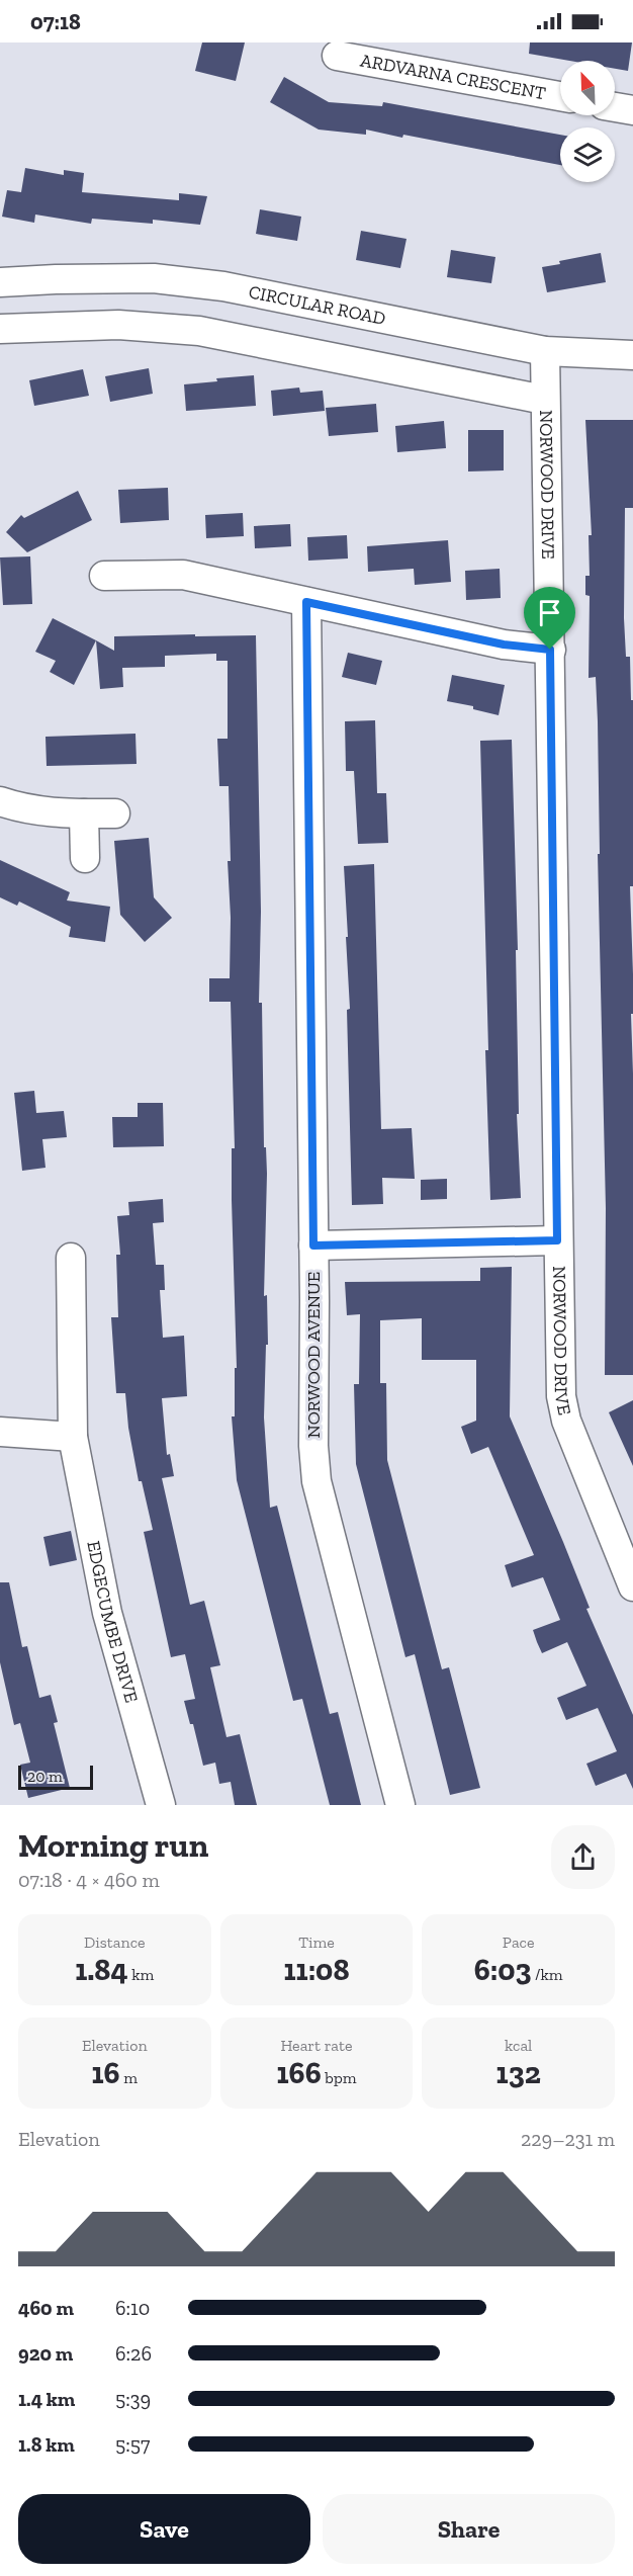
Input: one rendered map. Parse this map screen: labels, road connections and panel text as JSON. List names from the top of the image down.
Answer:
{
  "streets": {
    "street": [
      "ARDVARNA CRESCENT",
      "CIRCULAR ROAD",
      "NORWOOD DRIVE",
      "NORWOOD AVENUE",
      "EDGECUMBE DRIVE"
    ]
  },
  "crossings": [
    ["CIRCULAR ROAD", "NORWOOD DRIVE"]
  ],
  "scale_bar": "20 m",
  "north": "top left",
  "page": {
    "status": "07:18",
    "scale": "20 m",
    "heading": ["Morning run", "07:18 · 4 × 460 m"],
    "stats": [
      ["Distance", "1.84 km"],
      ["Time", "11:08"],
      ["Pace", "6:03 /km"],
      ["Elevation", "16 m"],
      ["Heart rate", "166 bpm"],
      ["kcal", "132"]
    ],
    "chart": ["Elevation", "229–231 m"],
    "list": [
      {
        "name": "460 m",
        "note": "6:10"
      },
      {
        "name": "920 m",
        "note": "6:26"
      },
      {
        "name": "1.4 km",
        "note": "5:39"
      },
      {
        "name": "1.8 km",
        "note": "5:57"
      }
    ],
    "buttons": ["Save", "Share"]
  }
}
